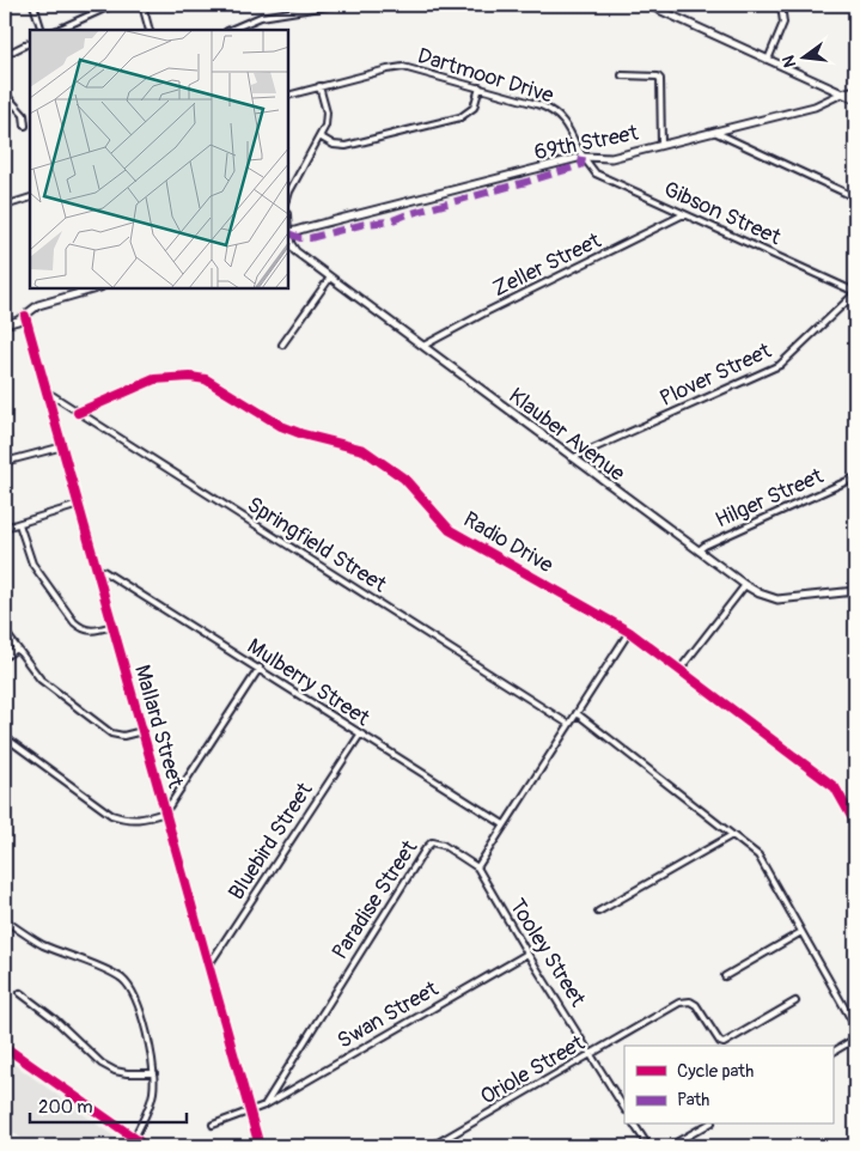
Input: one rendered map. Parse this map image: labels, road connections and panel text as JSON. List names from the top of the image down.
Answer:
{
  "streets": {
    "street": [
      "Dartmoor Drive",
      "69th Street",
      "Gibson Street",
      "Zeller Street",
      "Plover Street",
      "Klauber Avenue",
      "Hilger Street",
      "Radio Drive",
      "Springfield Street",
      "Mulberry Street",
      "Mallard Street",
      "Bluebird Street",
      "Paradise Street",
      "Tooley Street",
      "Swan Street",
      "Oriole Street"
    ]
  },
  "crossings": [
    ["Dartmoor Drive", "69th Street"],
    ["Dartmoor Drive", "Gibson Street"],
    ["69th Street", "Gibson Street"],
    ["Gibson Street", "Zeller Street"],
    ["Gibson Street", "Plover Street"],
    ["Zeller Street", "Klauber Avenue"],
    ["Plover Street", "Klauber Avenue"],
    ["Klauber Avenue", "Hilger Street"],
    ["Radio Drive", "Springfield Street"],
    ["Springfield Street", "Mallard Street"],
    ["Mulberry Street", "Mallard Street"],
    ["Mulberry Street", "Bluebird Street"],
    ["Mallard Street", "Bluebird Street"],
    ["Mallard Street", "Swan Street"],
    ["Paradise Street", "Tooley Street"],
    ["Paradise Street", "Swan Street"],
    ["Tooley Street", "Swan Street"],
    ["Tooley Street", "Oriole Street"]
  ],
  "legend": ["Cycle path", "Path"],
  "scale_bar": "200 m",
  "north": "left"
}
